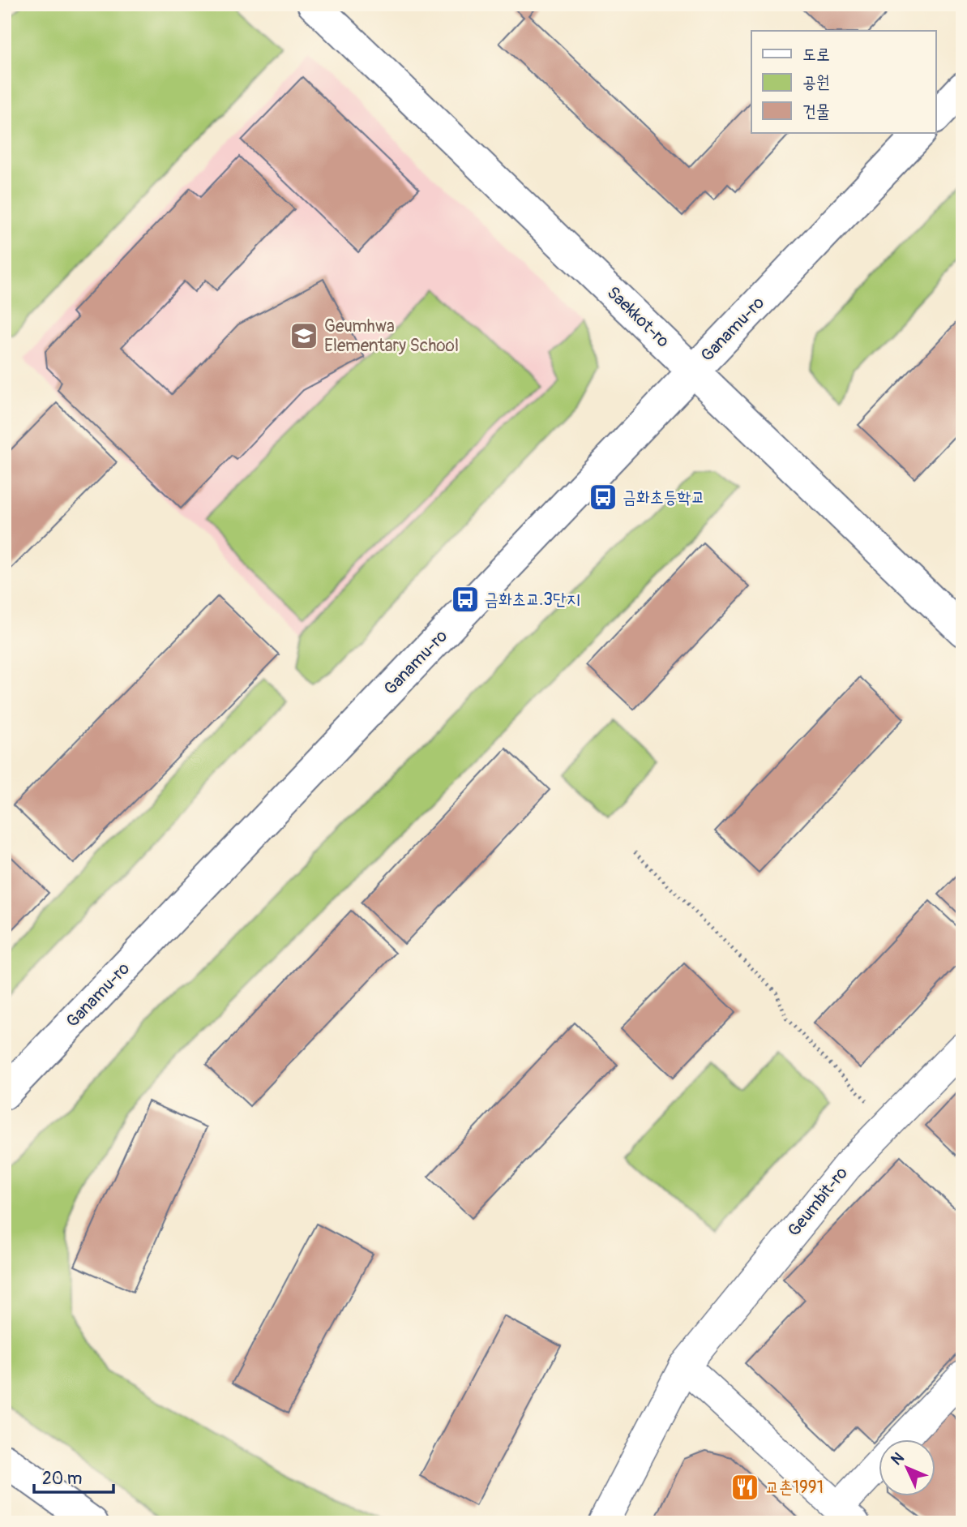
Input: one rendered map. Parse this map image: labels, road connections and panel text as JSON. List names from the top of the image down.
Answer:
{
  "streets": {
    "street": ["Saekkot-ro", "Ganamu-ro", "Geumbit-ro"]
  },
  "crossings": [
    ["Saekkot-ro", "Ganamu-ro"]
  ],
  "places": {
    "school or university": ["Geumhwa Elementary School"],
    "bus stop": ["금화초등학교", "금화초교.3단지"],
    "restaurant": ["교촌1991"]
  },
  "legend": ["도로", "공원", "건물"],
  "scale_bar": "20 m",
  "north": "top left"
}
